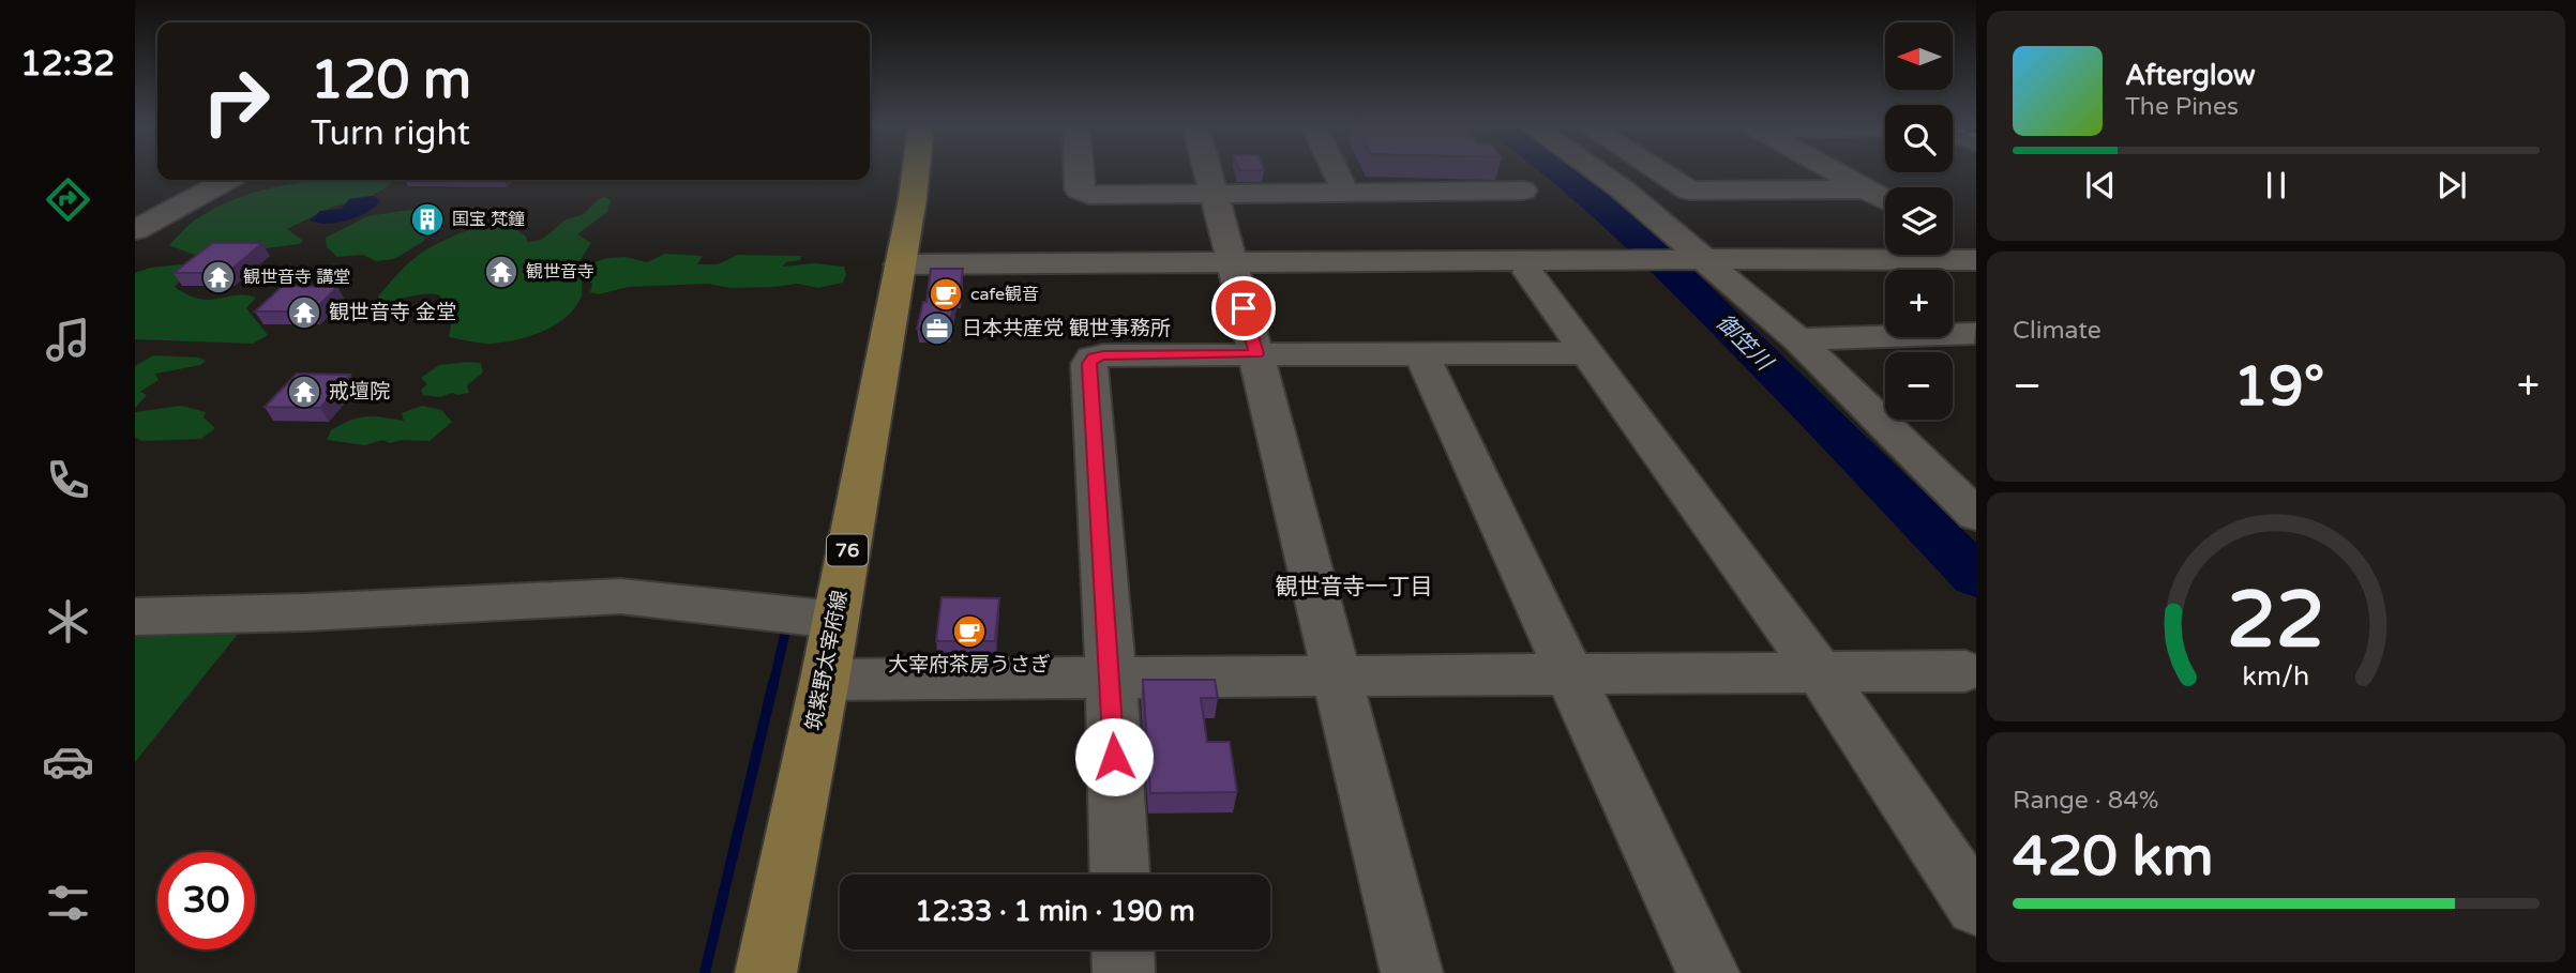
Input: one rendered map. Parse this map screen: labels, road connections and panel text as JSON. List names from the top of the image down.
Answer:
{
  "streets": {
    "main road": ["76", "筑紫野太宰府線"]
  },
  "districts": ["観世音寺一丁目"],
  "water": ["御笠川"],
  "places": {
    "building": ["国宝 梵鐘"],
    "temple": [
      "観世音寺",
      "観世音寺 講堂",
      "観世音寺 金堂",
      "戒壇院"
    ],
    "cafe": ["cafe観音", "大宰府茶房うさぎ"],
    "office": ["日本共産党 観世事務所"]
  },
  "north": "left",
  "page": {
    "tabs": "12:32",
    "map_buttons": ["+", "−"],
    "turn": ["120 m", "Turn right"],
    "song": ["Afterglow", "The Pines"],
    "tile": [
      "Climate",
      ["Range · 84%", "420 km"]
    ],
    "heat": ["−", "19°", "+"],
    "limit": "30",
    "trip": "12:33 · 1 min · 190 m",
    "gauge": ["22", "km/h"]
  }
}
